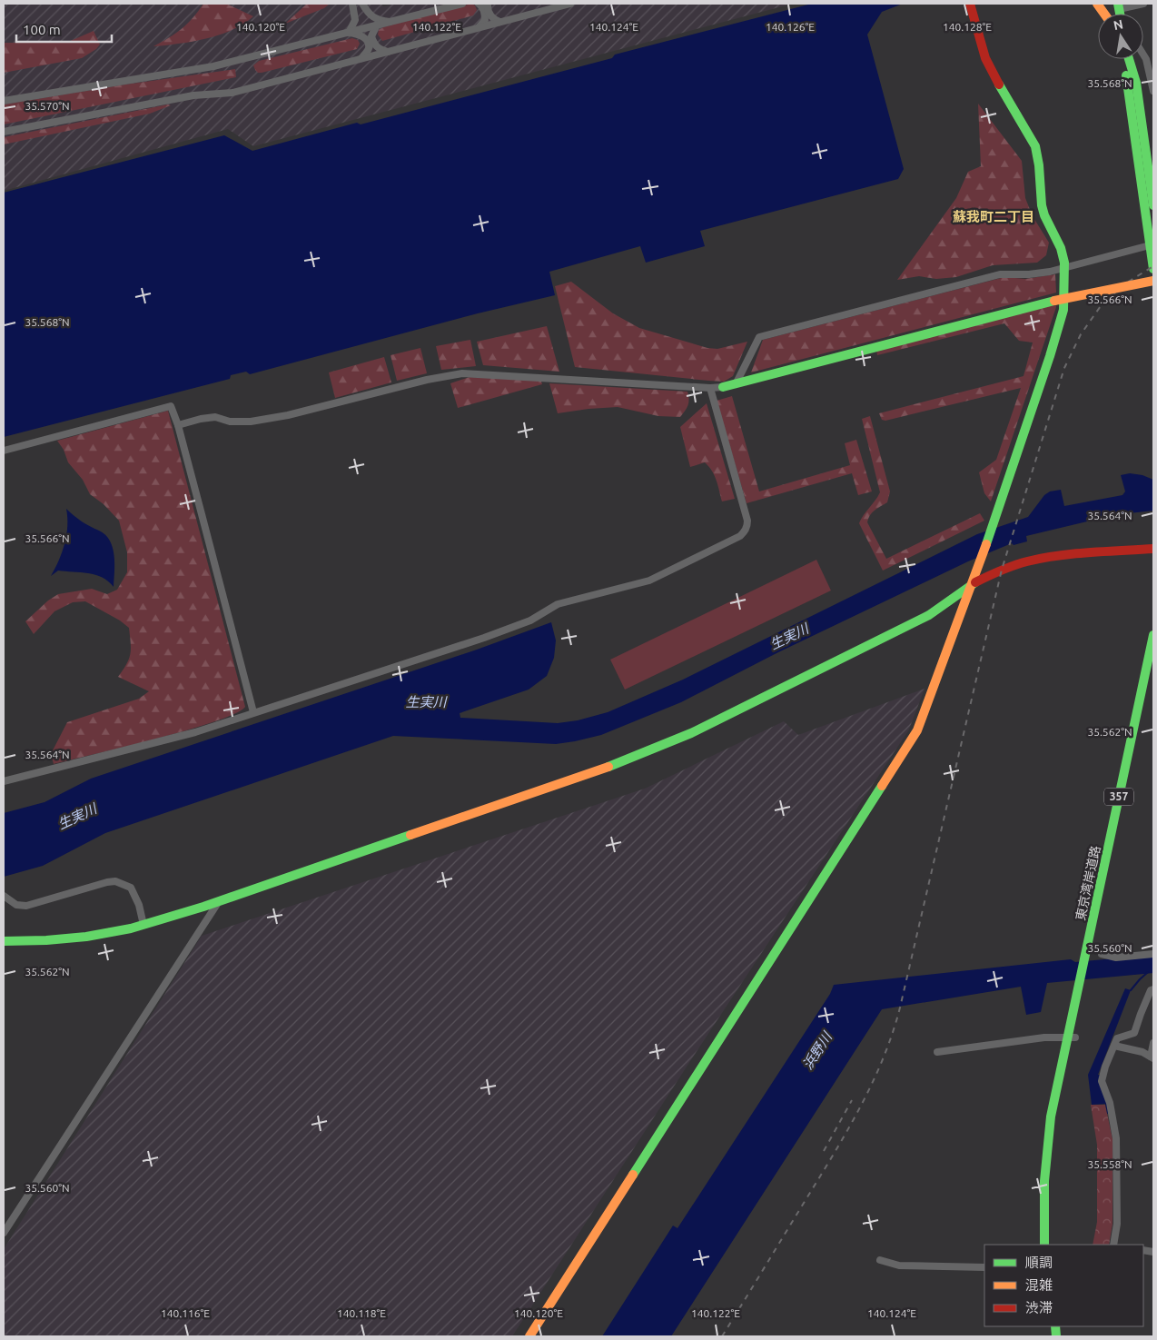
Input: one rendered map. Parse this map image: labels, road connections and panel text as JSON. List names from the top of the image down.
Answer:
{
  "streets": {
    "main road": ["357", "東京湾岸道路"]
  },
  "districts": ["蘇我町二丁目"],
  "water": ["生実川", "浜野川"],
  "legend": ["順調", "混雑", "渋滞"],
  "scale_bar": "100 m",
  "north": "top",
  "coordinates": [
    "140.120°E",
    "140.122°E",
    "140.124°E",
    "140.126°E",
    "140.128°E",
    "35.568°N",
    "35.570°N",
    "35.566°N",
    "35.564°N",
    "35.562°N",
    "35.560°N",
    "35.558°N",
    "140.116°E",
    "140.118°E"
  ]
}
